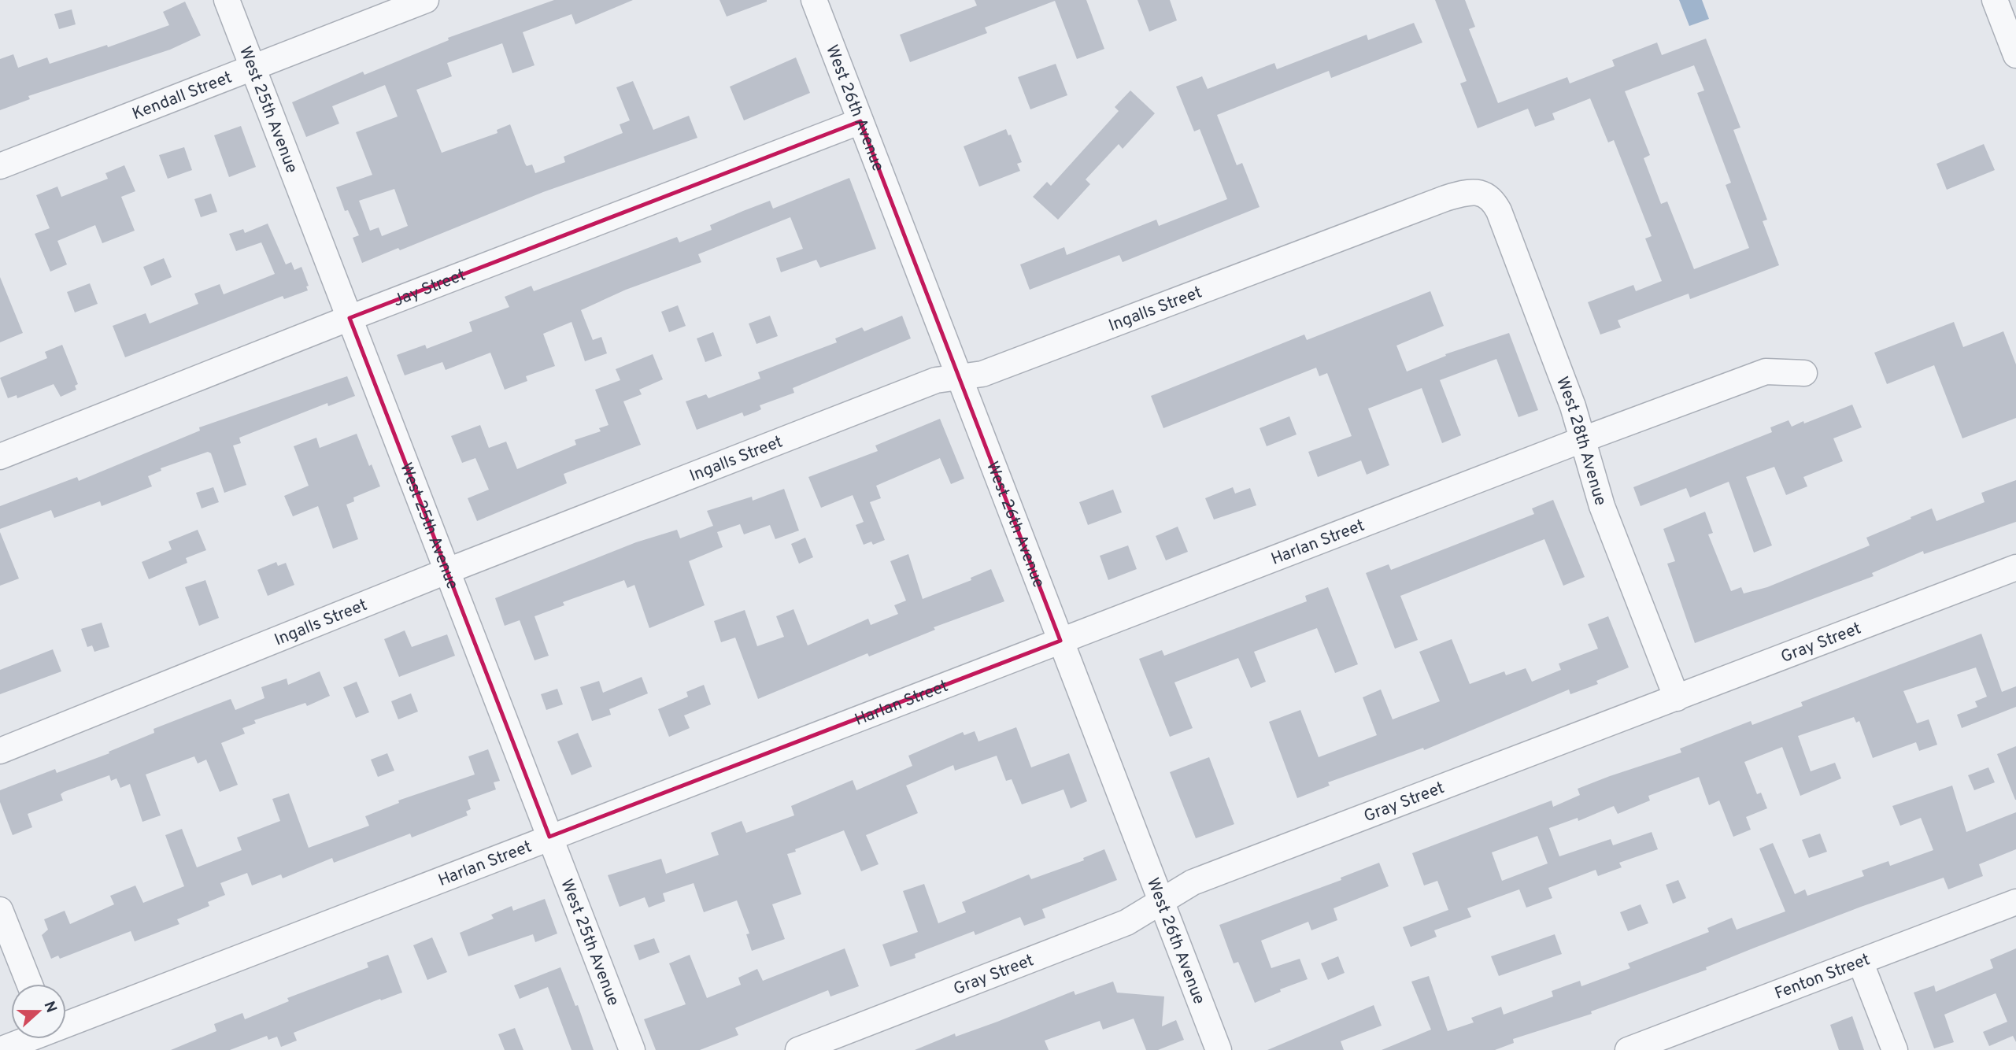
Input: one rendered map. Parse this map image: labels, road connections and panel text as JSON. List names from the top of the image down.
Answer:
{
  "streets": {
    "street": [
      "Kendall Street",
      "West 25th Avenue",
      "West 26th Avenue",
      "Jay Street",
      "Ingalls Street",
      "West 28th Avenue",
      "Harlan Street",
      "Gray Street",
      "Fenton Street"
    ]
  },
  "crossings": [
    ["Kendall Street", "West 25th Avenue"],
    ["West 25th Avenue", "Jay Street"],
    ["West 25th Avenue", "Ingalls Street"],
    ["West 25th Avenue", "Harlan Street"],
    ["West 26th Avenue", "Jay Street"],
    ["West 26th Avenue", "Ingalls Street"],
    ["West 26th Avenue", "Harlan Street"],
    ["West 26th Avenue", "Gray Street"],
    ["Ingalls Street", "West 28th Avenue"],
    ["West 28th Avenue", "Harlan Street"],
    ["West 28th Avenue", "Gray Street"]
  ],
  "north": "right"
}
